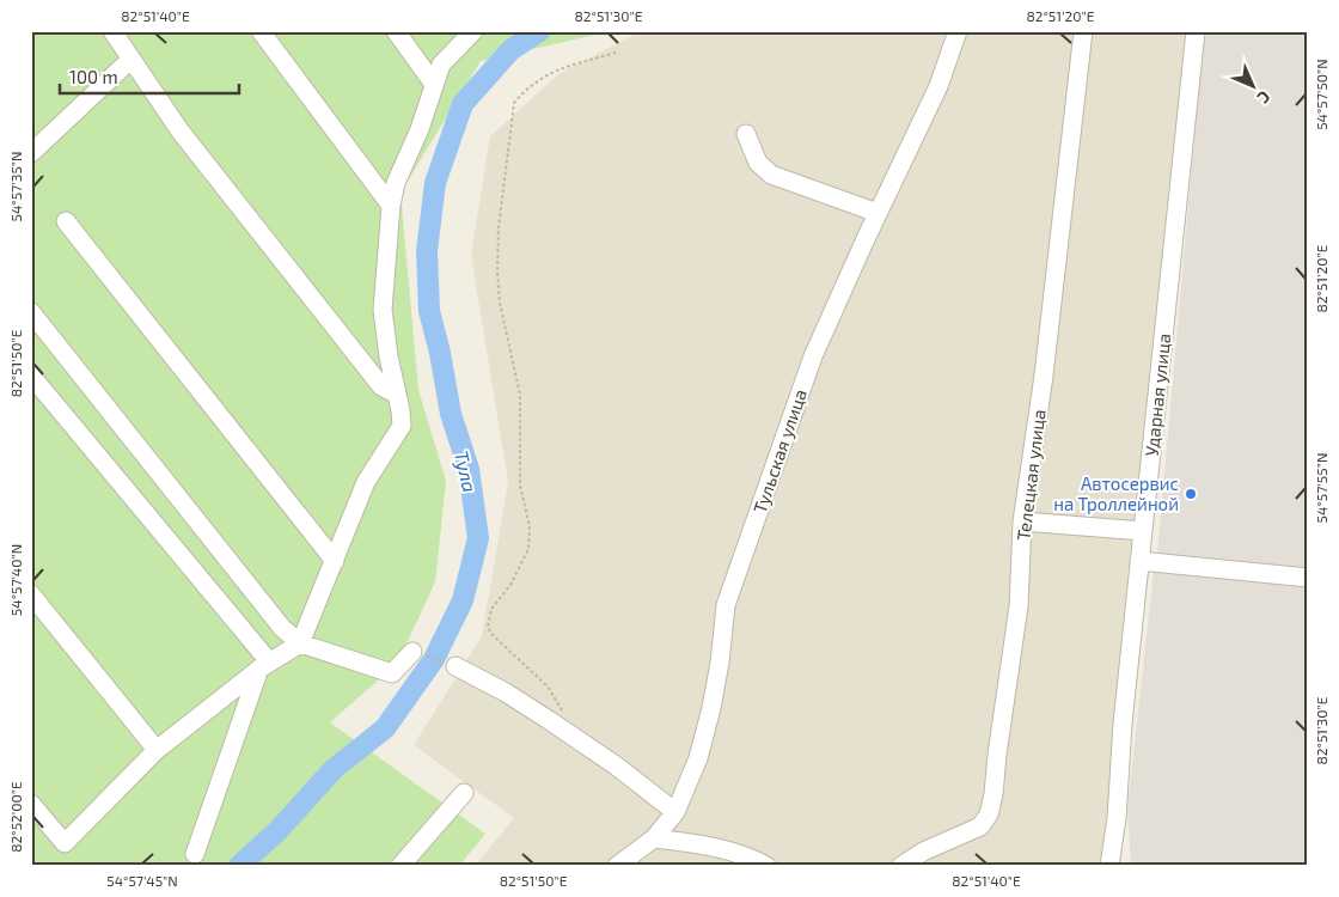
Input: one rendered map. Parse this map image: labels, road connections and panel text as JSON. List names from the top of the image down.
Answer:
{
  "streets": {
    "street": ["Ударная улица", "Тульская улица", "Телецкая улица"]
  },
  "water": ["Тула"],
  "places": ["Автосервис на Троллейной"],
  "scale_bar": "100 m",
  "north": "bottom right",
  "coordinates": [
    "82°51'40\"E",
    "82°51'30\"E",
    "82°51'20\"E",
    "54°57'50\"N",
    "54°57'35\"N",
    "82°51'50\"E",
    "54°57'55\"N",
    "54°57'40\"N",
    "82°52'00\"E",
    "54°57'45\"N"
  ]
}
